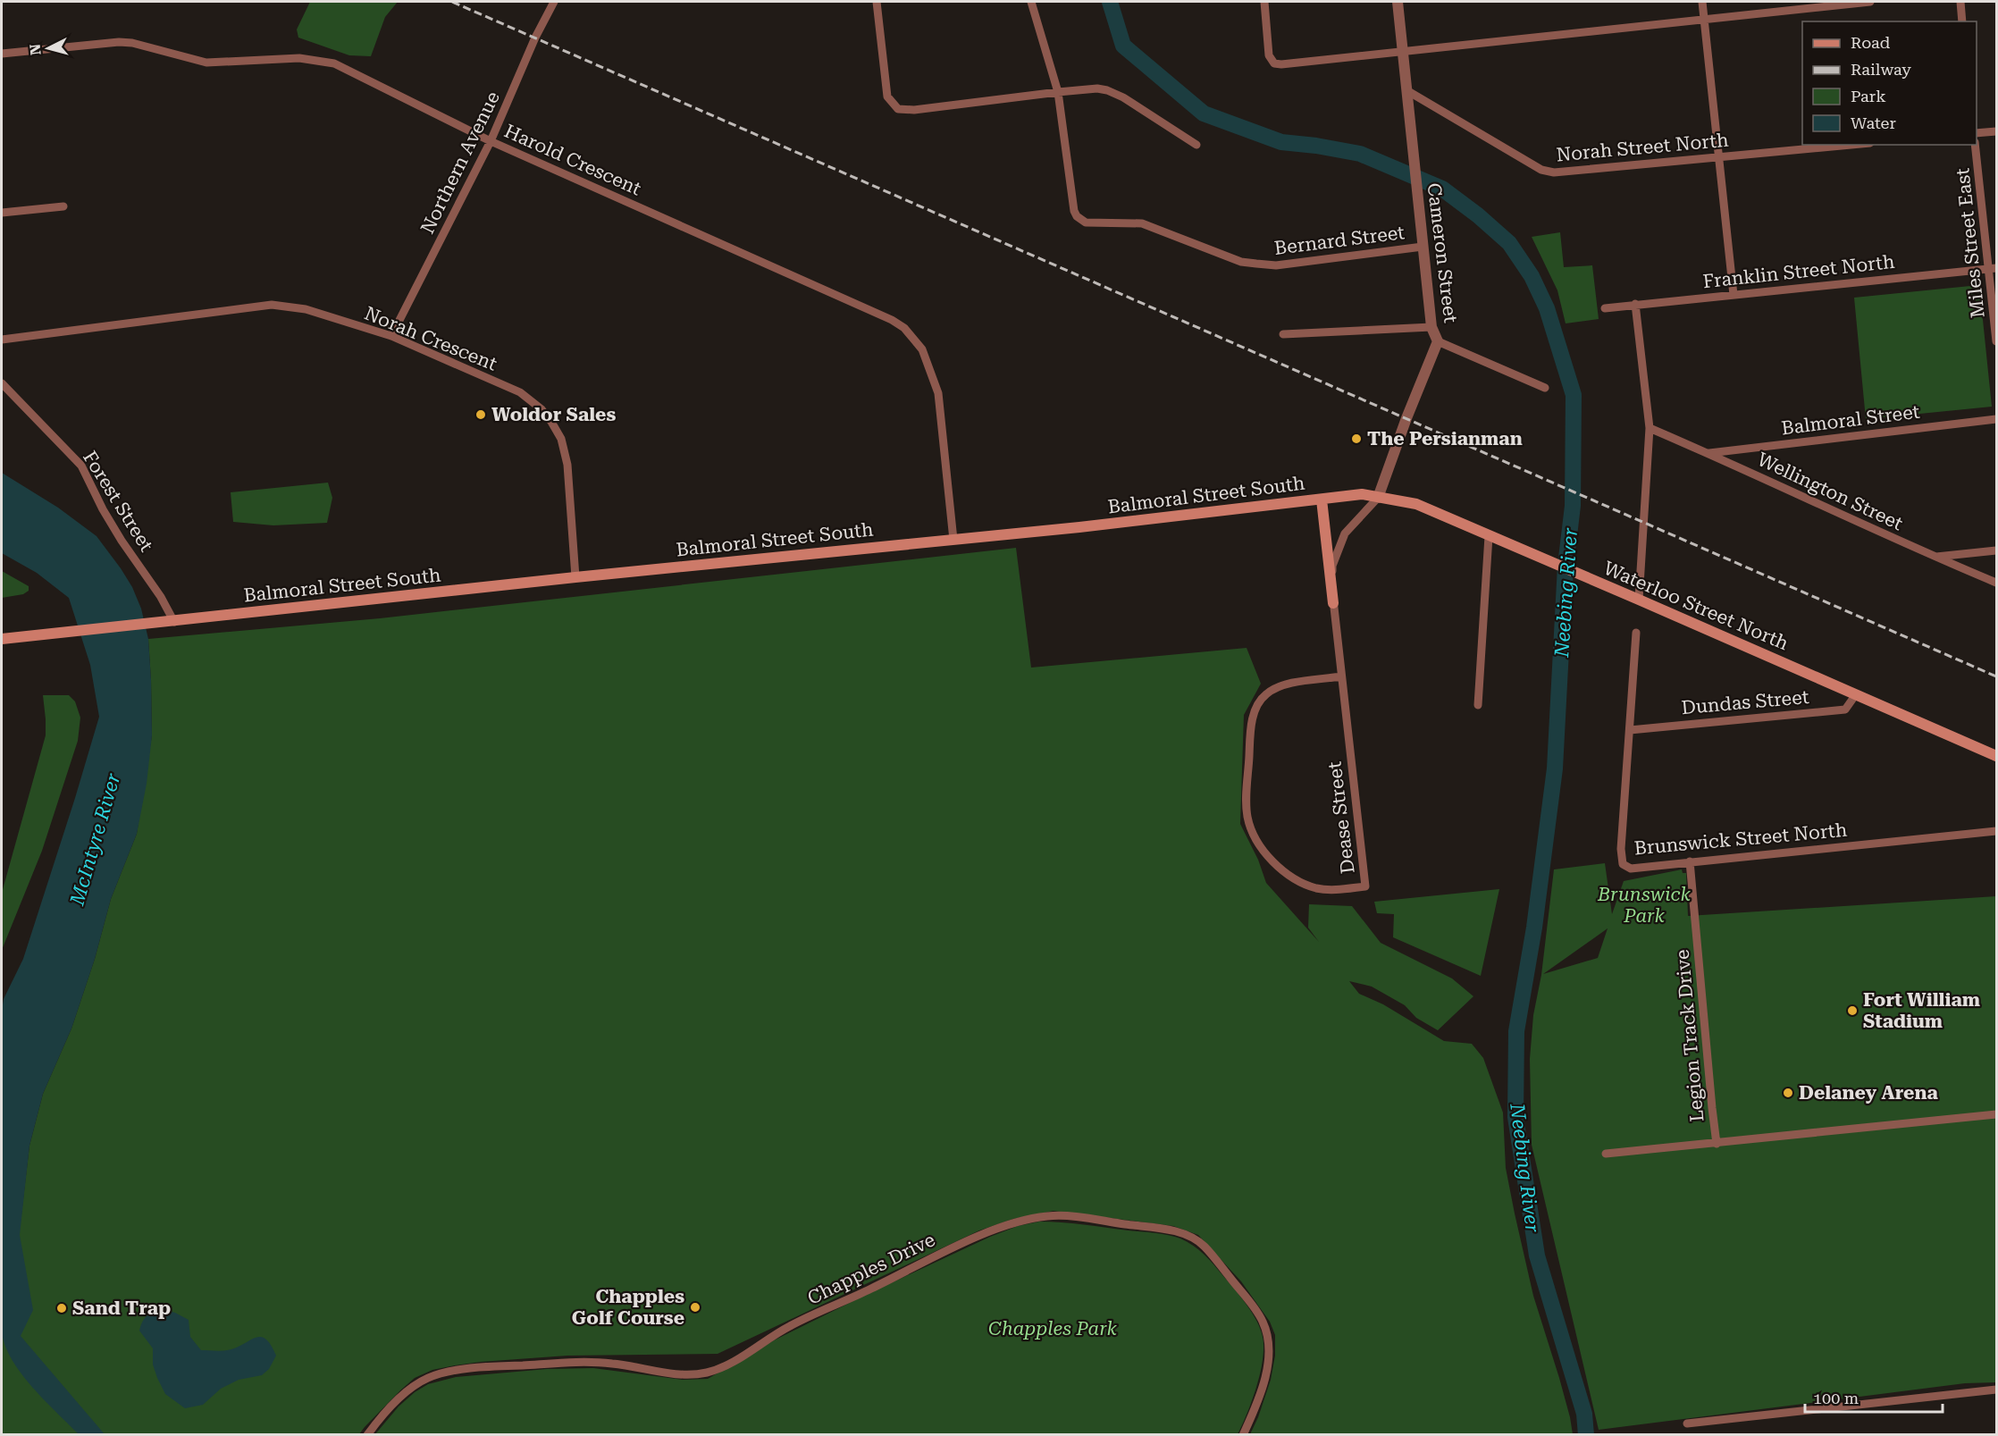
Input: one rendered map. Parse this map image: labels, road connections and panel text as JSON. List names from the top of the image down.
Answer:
{
  "streets": {
    "main road": ["Balmoral Street South", "Waterloo Street North"],
    "street": [
      "Norah Street North",
      "Harold Crescent",
      "Northern Avenue",
      "Bernard Street",
      "Miles Street East",
      "Cameron Street",
      "Franklin Street North",
      "Norah Crescent",
      "Balmoral Street",
      "Wellington Street",
      "Forest Street",
      "Dundas Street",
      "Dease Street",
      "Brunswick Street North",
      "Legion Track Drive",
      "Chapples Drive"
    ]
  },
  "crossings": [
    ["Norah Street North", "Cameron Street"],
    ["Harold Crescent", "Northern Avenue"],
    ["Harold Crescent", "Balmoral Street South"],
    ["Northern Avenue", "Norah Crescent"],
    ["Bernard Street", "Cameron Street"],
    ["Miles Street East", "Franklin Street North"],
    ["Cameron Street", "Balmoral Street South"],
    ["Cameron Street", "Waterloo Street North"],
    ["Cameron Street", "Dease Street"],
    ["Norah Crescent", "Balmoral Street South"],
    ["Balmoral Street", "Wellington Street"],
    ["Balmoral Street South", "Forest Street"],
    ["Balmoral Street South", "Waterloo Street North"],
    ["Balmoral Street South", "Dease Street"],
    ["Waterloo Street North", "Dundas Street"],
    ["Waterloo Street North", "Dease Street"],
    ["Dundas Street", "Brunswick Street North"],
    ["Brunswick Street North", "Legion Track Drive"]
  ],
  "water": ["Neebing River", "McIntyre River"],
  "parks": ["Brunswick Park", "Chapples Park"],
  "places": [
    "Woldor Sales",
    "The Persianman",
    "Fort William Stadium",
    "Delaney Arena",
    "Chapples Golf Course",
    "Sand Trap"
  ],
  "legend": [
    "Road",
    "Railway",
    "Park",
    "Water"
  ],
  "scale_bar": "100 m",
  "north": "left"
}
